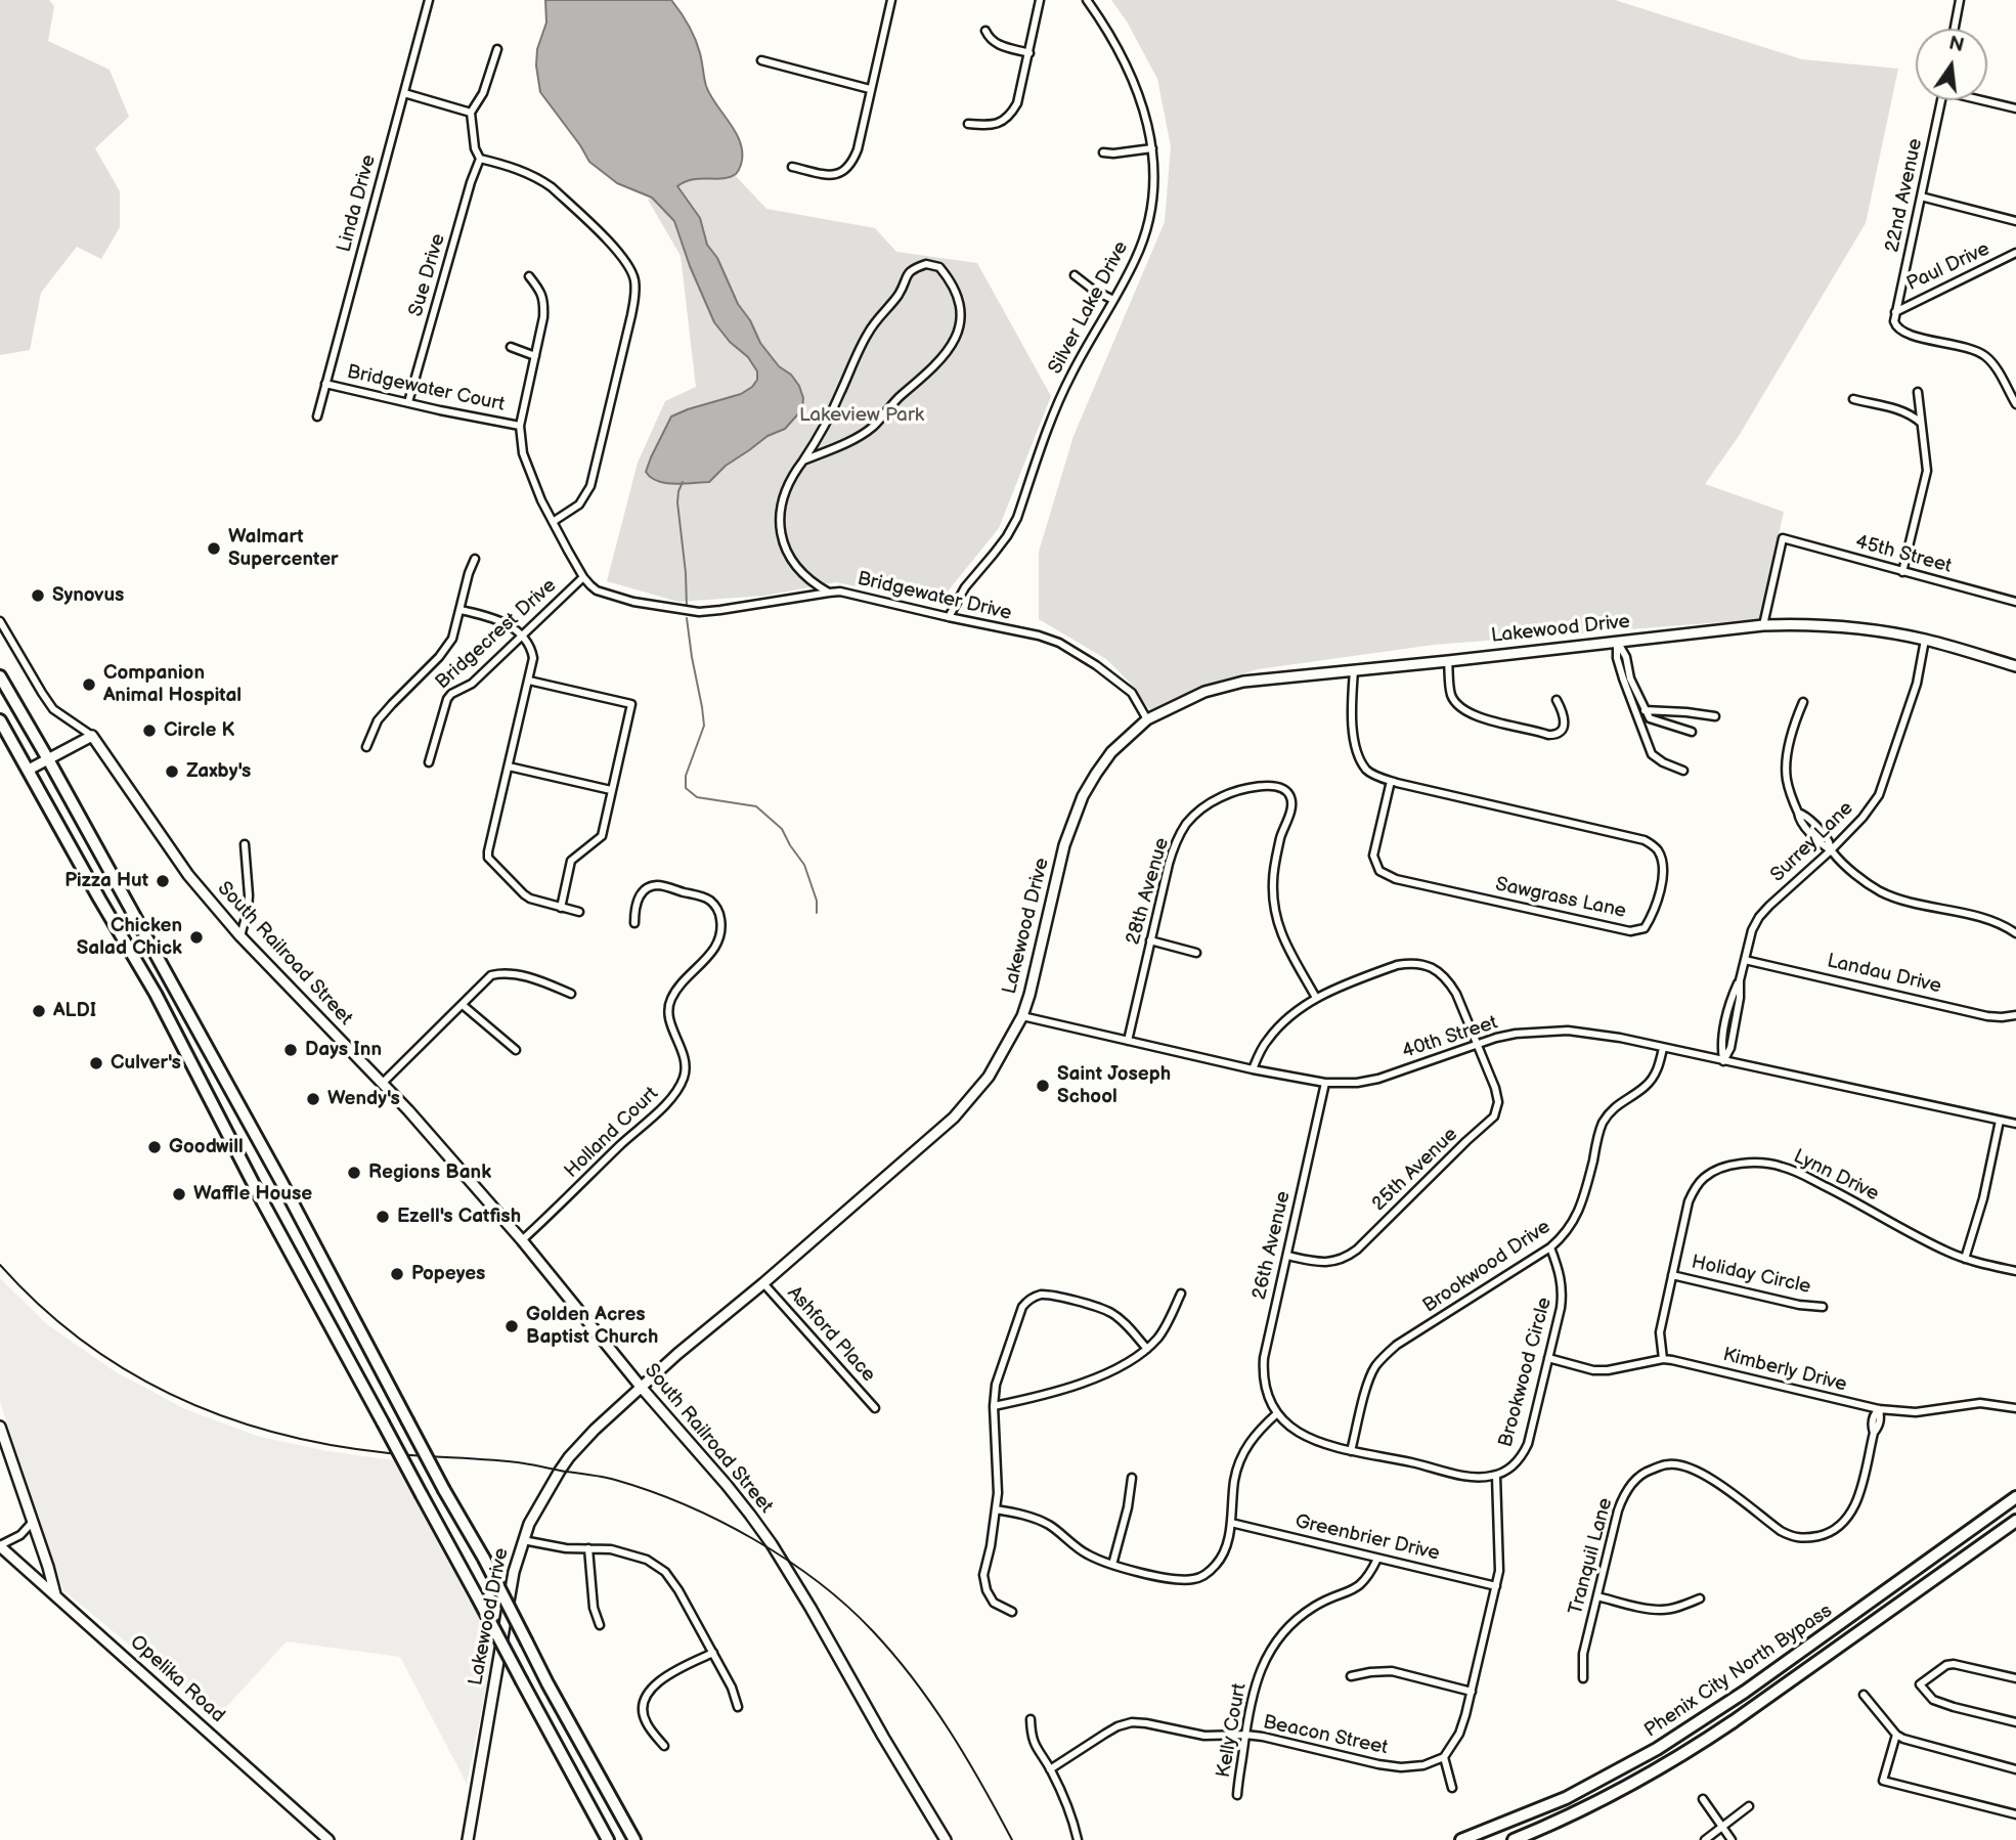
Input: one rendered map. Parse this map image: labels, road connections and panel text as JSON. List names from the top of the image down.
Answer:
{
  "streets": {
    "highway": ["Phenix City North Bypass"],
    "street": [
      "22nd Avenue",
      "Linda Drive",
      "Paul Drive",
      "Sue Drive",
      "Silver Lake Drive",
      "Bridgewater Court",
      "45th Street",
      "Bridgewater Drive",
      "Lakewood Drive",
      "Bridgecrest Drive",
      "Surrey Lane",
      "28th Avenue",
      "Sawgrass Lane",
      "South Railroad Street",
      "Landau Drive",
      "40th Street",
      "Holland Court",
      "25th Avenue",
      "Lynn Drive",
      "26th Avenue",
      "Brookwood Drive",
      "Holiday Circle",
      "Ashford Place",
      "Kimberly Drive",
      "Brookwood Circle",
      "Greenbrier Drive",
      "Tranquil Lane",
      "Opelika Road",
      "Kelly Court",
      "Beacon Street"
    ]
  },
  "crossings": [
    ["22nd Avenue", "Paul Drive"],
    ["Linda Drive", "Bridgewater Court"],
    ["Sue Drive", "Bridgewater Court"],
    ["Silver Lake Drive", "Bridgewater Drive"],
    ["Bridgewater Court", "Bridgewater Drive"],
    ["45th Street", "Lakewood Drive"],
    ["Bridgewater Drive", "Lakewood Drive"],
    ["Bridgewater Drive", "Bridgecrest Drive"],
    ["Lakewood Drive", "Surrey Lane"],
    ["Lakewood Drive", "Sawgrass Lane"],
    ["Lakewood Drive", "South Railroad Street"],
    ["Lakewood Drive", "40th Street"],
    ["Lakewood Drive", "Ashford Place"],
    ["Surrey Lane", "Landau Drive"],
    ["Surrey Lane", "40th Street"],
    ["28th Avenue", "40th Street"],
    ["28th Avenue", "25th Avenue"],
    ["South Railroad Street", "Holland Court"],
    ["40th Street", "25th Avenue"],
    ["40th Street", "26th Avenue"],
    ["40th Street", "Brookwood Drive"],
    ["25th Avenue", "26th Avenue"],
    ["Lynn Drive", "Holiday Circle"],
    ["Lynn Drive", "Kimberly Drive"],
    ["Brookwood Drive", "Brookwood Circle"],
    ["Kimberly Drive", "Brookwood Circle"],
    ["Kimberly Drive", "Tranquil Lane"],
    ["Greenbrier Drive", "Kelly Court"],
    ["Kelly Court", "Beacon Street"]
  ],
  "parks": ["Lakeview Park"],
  "places": [
    "Walmart Supercenter",
    "Synovus",
    "Companion Animal Hospital",
    "Circle K",
    "Zaxby's",
    "Pizza Hut",
    "Chicken Salad Chick",
    "ALDI",
    "Days Inn",
    "Culver's",
    "Saint Joseph School",
    "Wendy's",
    "Goodwill",
    "Regions Bank",
    "Waffle House",
    "Ezell's Catfish",
    "Popeyes",
    "Golden Acres Baptist Church"
  ],
  "north": "top"
}
